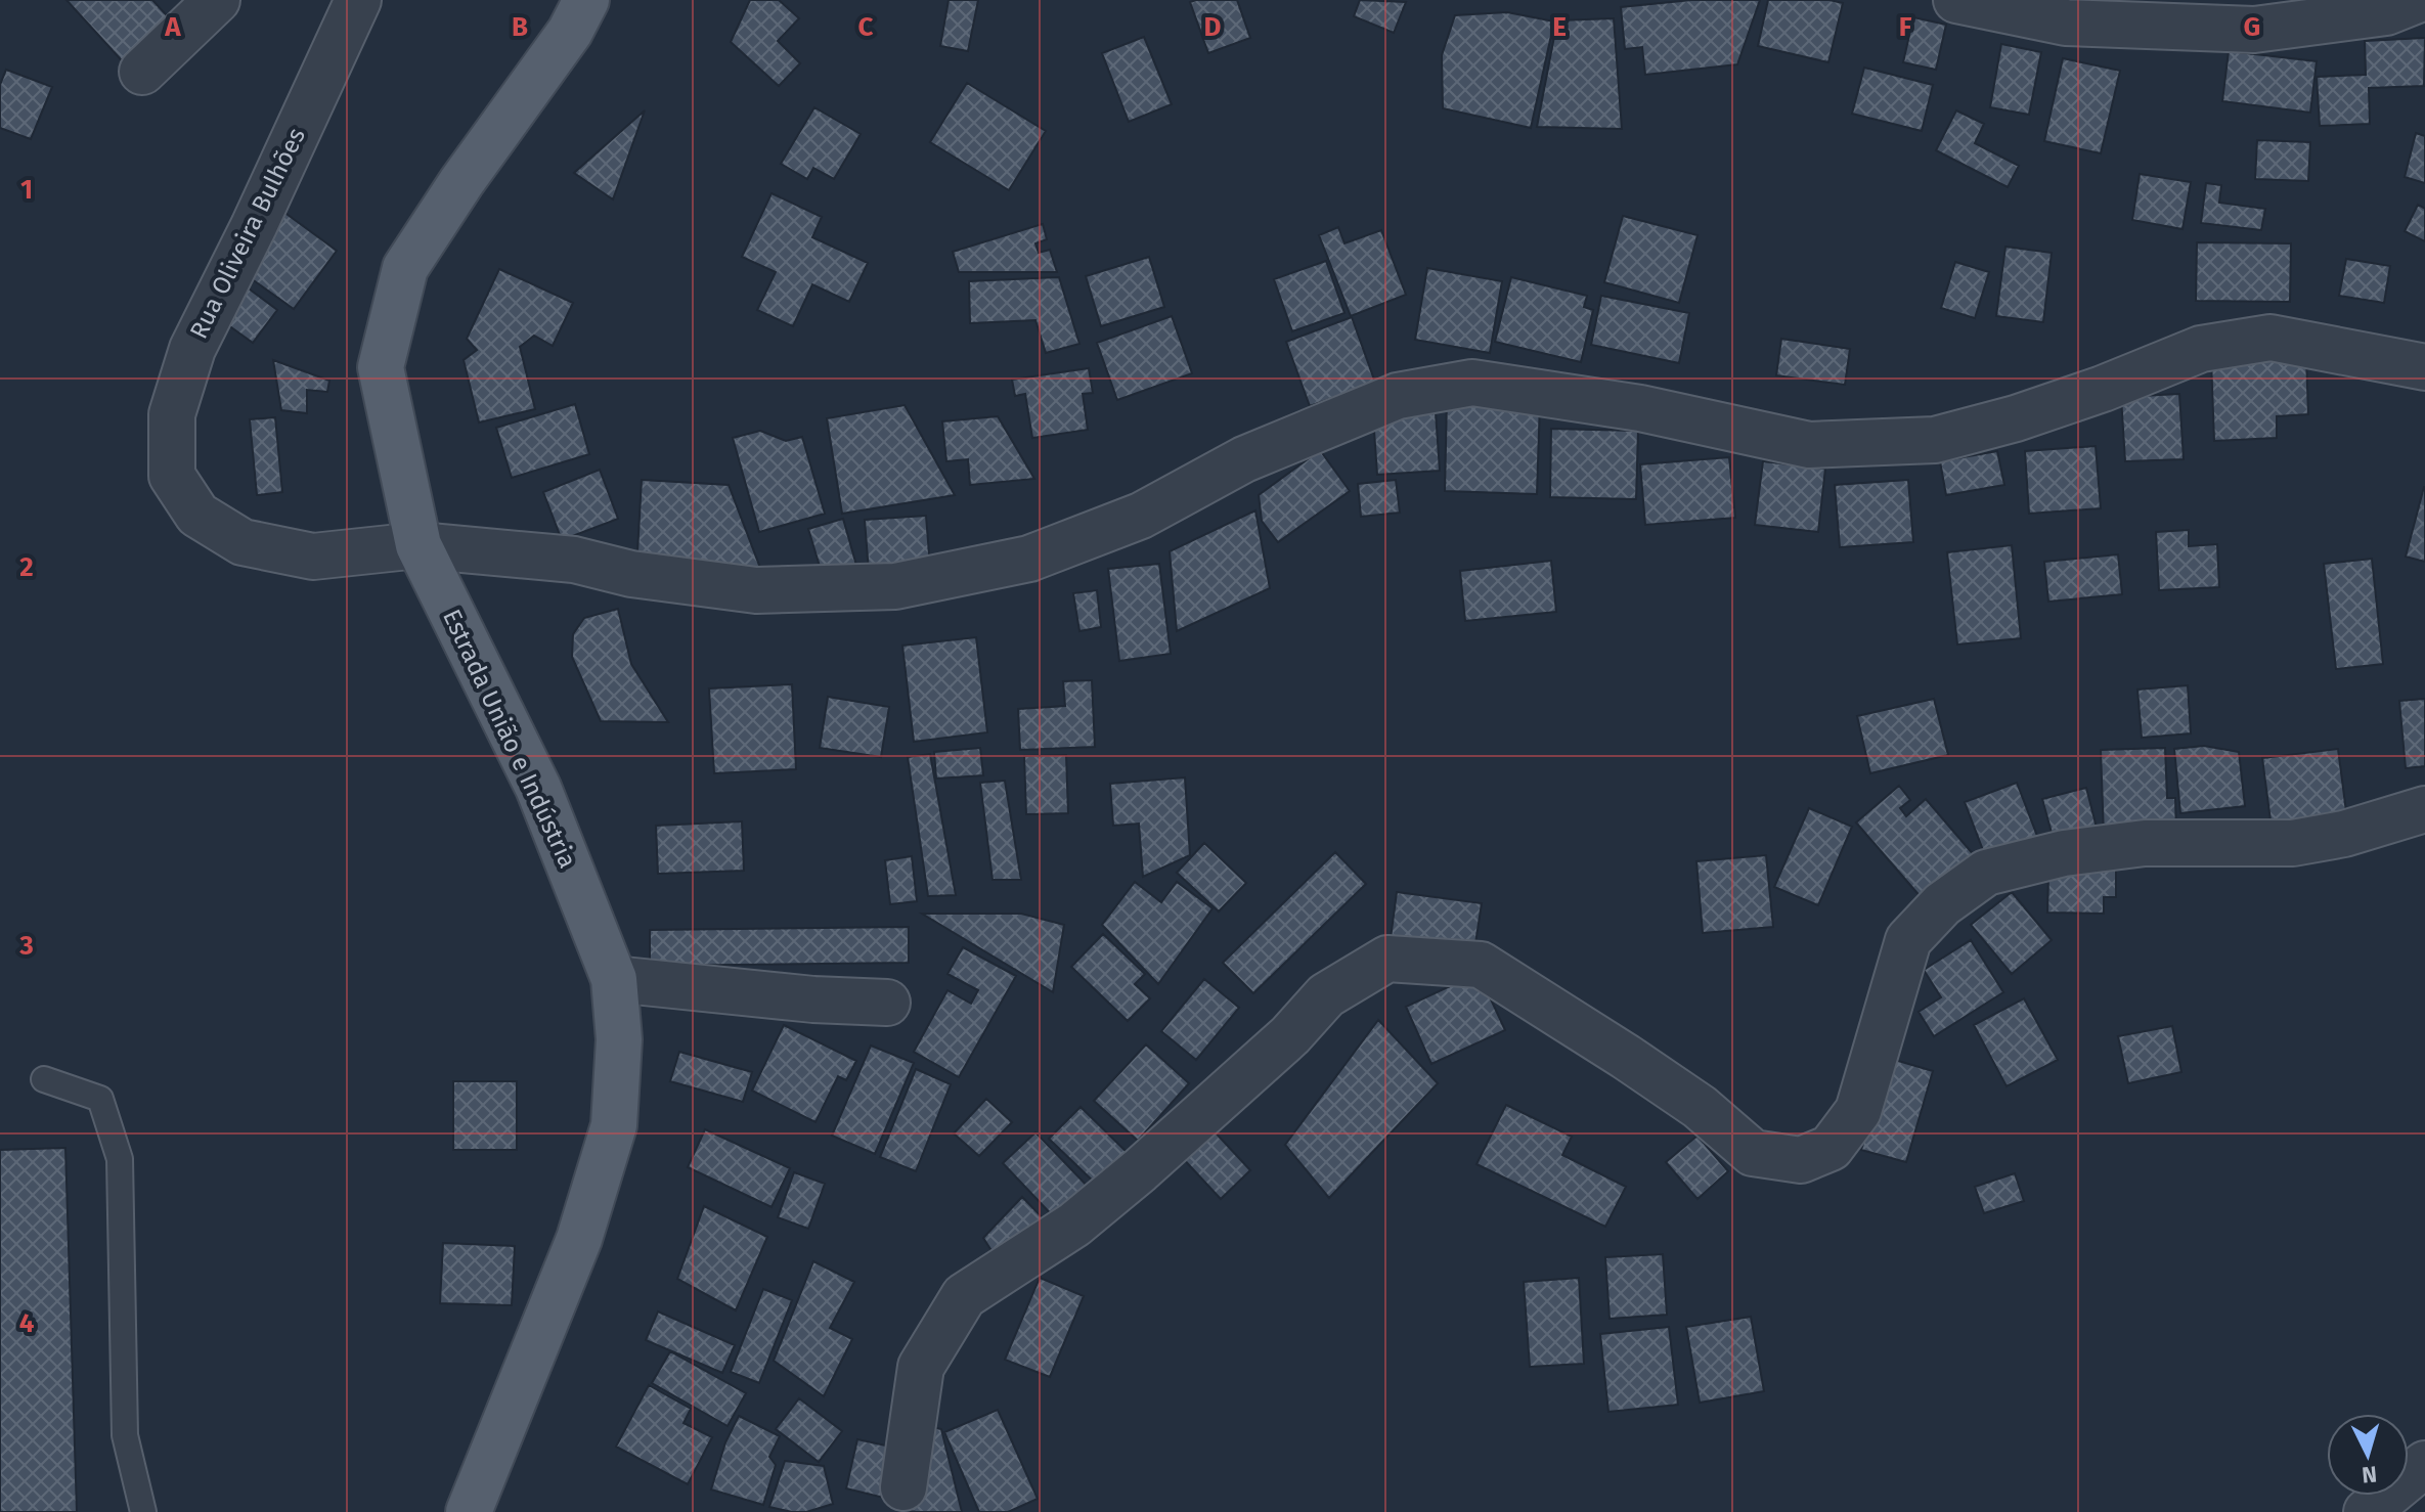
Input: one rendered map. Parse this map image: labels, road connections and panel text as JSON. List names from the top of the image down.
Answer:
{
  "streets": {
    "main road": ["Estrada União e Indústria"],
    "street": ["Rua Oliveira Bulhões"]
  },
  "crossings": [
    ["Rua Oliveira Bulhões", "Estrada União e Indústria"]
  ],
  "north": "bottom",
  "grid": {
    "columns": [
      "A",
      "B",
      "C",
      "D",
      "E",
      "F",
      "G"
    ],
    "rows": [
      "1",
      "2",
      "3",
      "4"
    ]
  }
}
